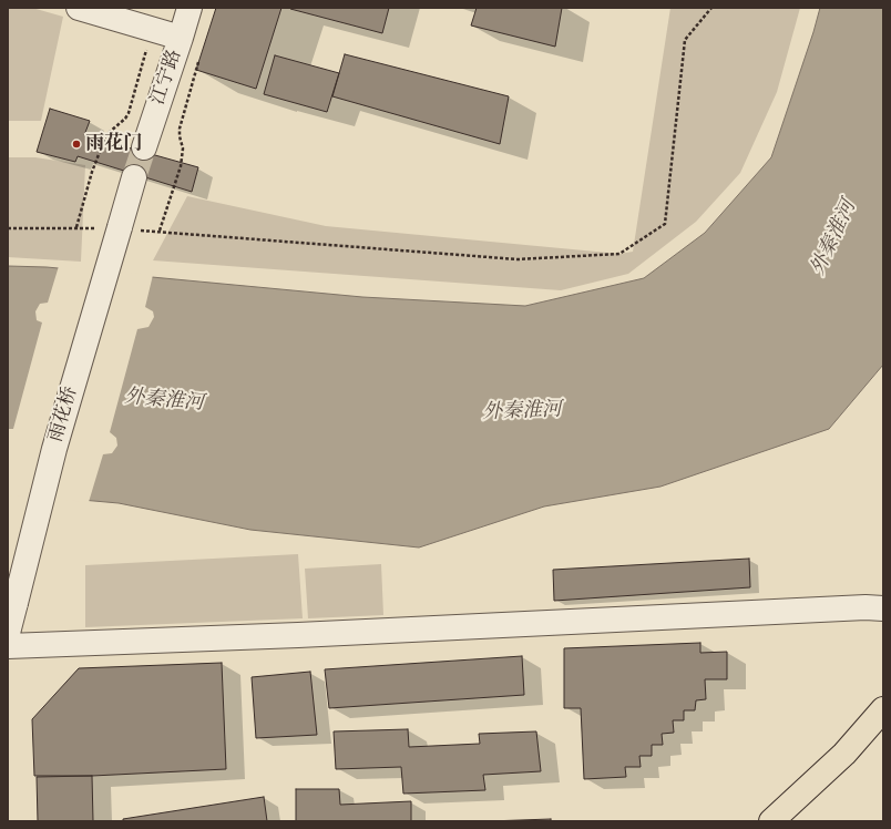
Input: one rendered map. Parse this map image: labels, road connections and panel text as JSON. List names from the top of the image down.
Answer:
{
  "streets": {
    "street": ["江宁路", "雨花桥"]
  },
  "water": ["外秦淮河"],
  "places": ["雨花门"]
}
